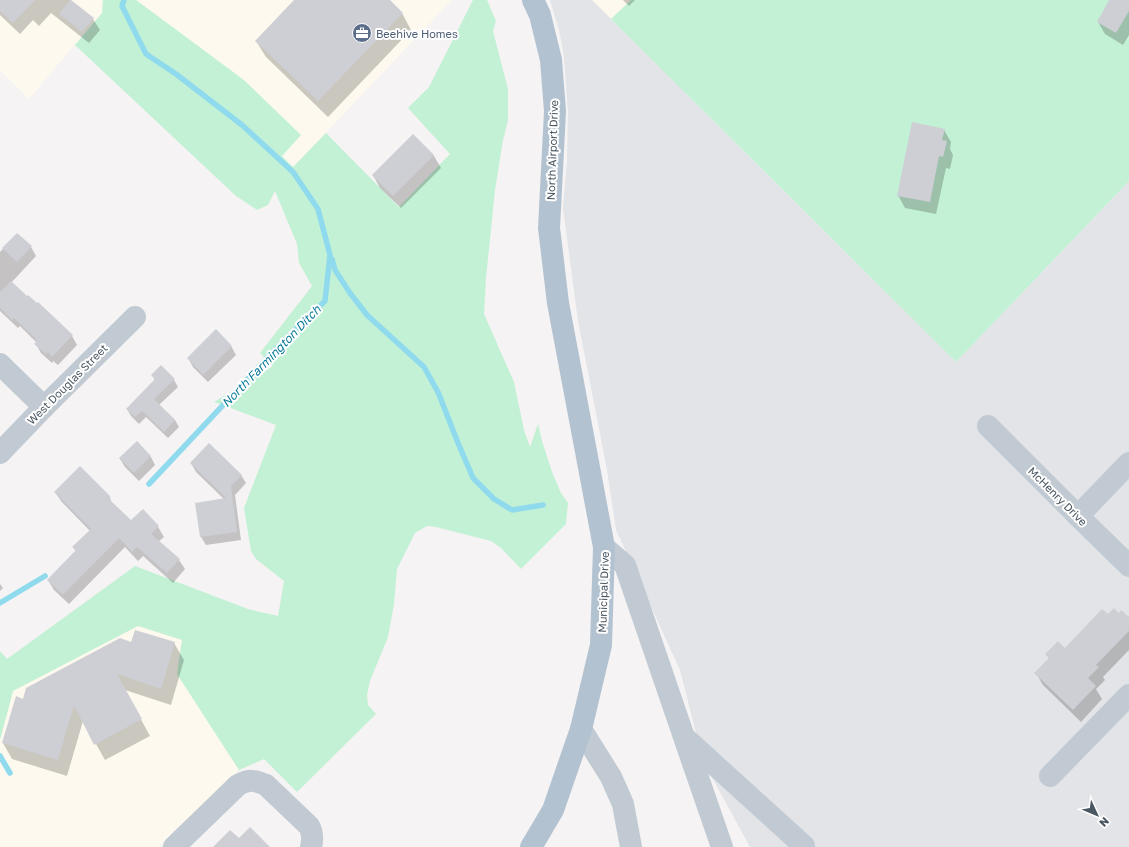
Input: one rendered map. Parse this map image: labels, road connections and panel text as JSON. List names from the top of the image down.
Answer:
{
  "streets": {
    "main road": ["North Airport Drive", "Municipal Drive"],
    "street": ["West Douglas Street", "McHenry Drive"]
  },
  "crossings": [
    ["North Airport Drive", "Municipal Drive"]
  ],
  "water": ["North Farmington Ditch"],
  "places": {
    "office": ["Beehive Homes"]
  },
  "north": "bottom right"
}
